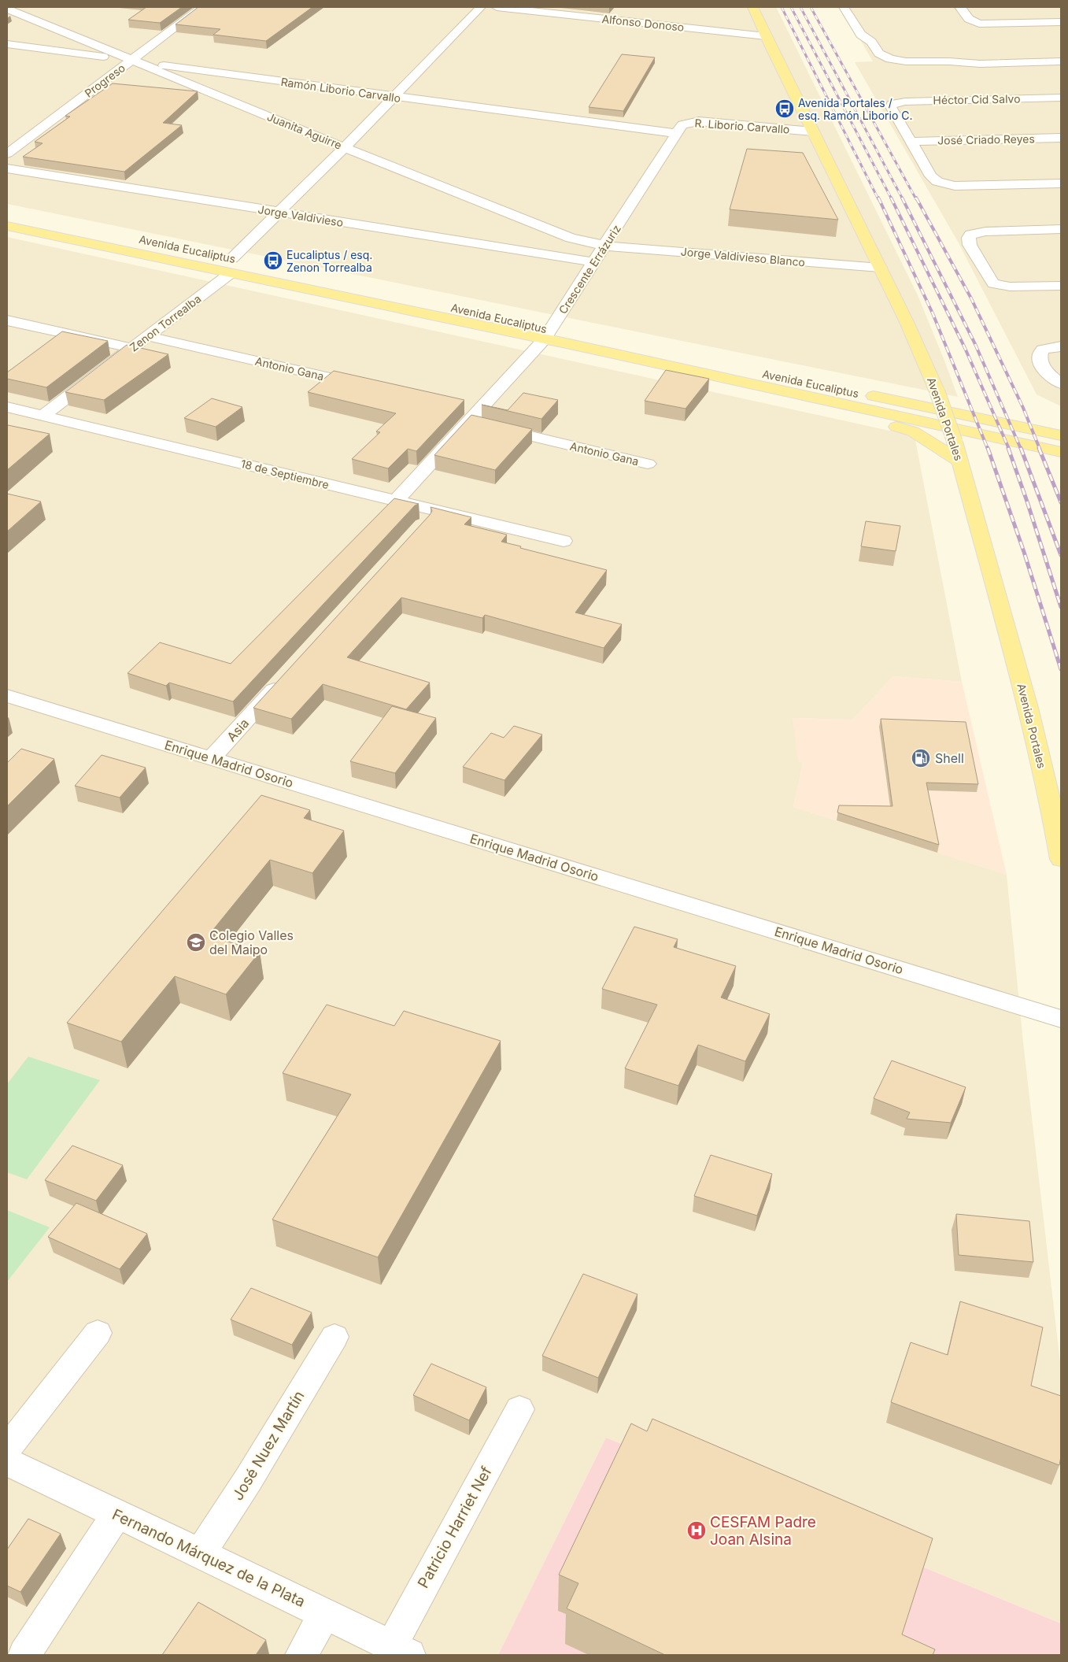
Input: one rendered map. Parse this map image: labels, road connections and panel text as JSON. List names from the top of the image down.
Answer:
{
  "streets": {
    "main road": ["Avenida Eucaliptus", "Avenida Portales"],
    "street": [
      "Alfonso Donoso",
      "Progreso",
      "Ramón Liborio Carvallo",
      "Héctor Cid Salvo",
      "R. Liborio Carvallo",
      "Juanita Aguirre",
      "José Criado Reyes",
      "Jorge Valdivieso",
      "Jorge Valdivieso Blanco",
      "Crescente Errázuriz",
      "Zenon Torrealba",
      "Antonio Gana",
      "18 de Septiembre",
      "Asia",
      "Enrique Madrid Osorio",
      "José Nuez Martín",
      "Patricio Harriet Nef",
      "Fernando Márquez de la Plata"
    ]
  },
  "crossings": [
    ["Alfonso Donoso", "Avenida Portales"],
    ["Progreso", "Ramón Liborio Carvallo"],
    ["Progreso", "Juanita Aguirre"],
    ["Ramón Liborio Carvallo", "R. Liborio Carvallo"],
    ["Ramón Liborio Carvallo", "Juanita Aguirre"],
    ["Ramón Liborio Carvallo", "Crescente Errázuriz"],
    ["Ramón Liborio Carvallo", "Zenon Torrealba"],
    ["Héctor Cid Salvo", "José Criado Reyes"],
    ["R. Liborio Carvallo", "Crescente Errázuriz"],
    ["R. Liborio Carvallo", "Avenida Portales"],
    ["Juanita Aguirre", "Jorge Valdivieso Blanco"],
    ["Juanita Aguirre", "Crescente Errázuriz"],
    ["Juanita Aguirre", "Zenon Torrealba"],
    ["Jorge Valdivieso", "Crescente Errázuriz"],
    ["Jorge Valdivieso", "Zenon Torrealba"],
    ["Avenida Eucaliptus", "Crescente Errázuriz"],
    ["Avenida Eucaliptus", "Zenon Torrealba"],
    ["Jorge Valdivieso Blanco", "Crescente Errázuriz"],
    ["Jorge Valdivieso Blanco", "Avenida Portales"],
    ["Crescente Errázuriz", "Antonio Gana"],
    ["Crescente Errázuriz", "18 de Septiembre"],
    ["Zenon Torrealba", "Antonio Gana"],
    ["Zenon Torrealba", "18 de Septiembre"],
    ["Asia", "Enrique Madrid Osorio"],
    ["José Nuez Martín", "Fernando Márquez de la Plata"],
    ["Patricio Harriet Nef", "Fernando Márquez de la Plata"]
  ],
  "places": {
    "bus stop": ["Avenida Portales / esq. Ramón Liborio C.", "Eucaliptus / esq. Zenon Torrealba"],
    "fuel station": ["Shell"],
    "school or university": ["Colegio Valles del Maipo"],
    "hospital": ["CESFAM Padre Joan Alsina"]
  }
}
